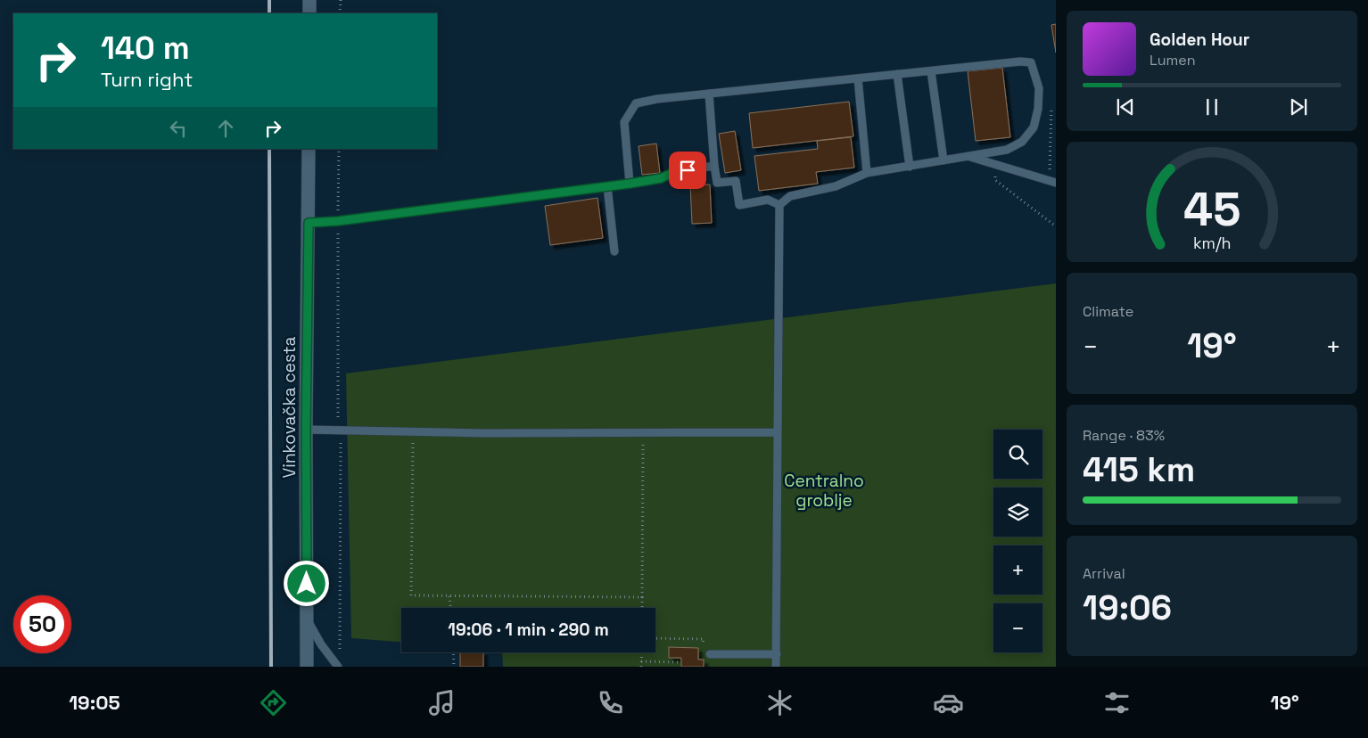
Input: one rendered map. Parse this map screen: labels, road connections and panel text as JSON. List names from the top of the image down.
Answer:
{
  "streets": {
    "main road": ["Vinkovačka cesta"]
  },
  "parks": ["Centralno groblje"],
  "page": {
    "turn": ["140 m", "Turn right"],
    "song": ["Golden Hour", "Lumen"],
    "tile": [
      "Climate",
      ["Range · 83%", "415 km"],
      ["Arrival", "19:06"]
    ],
    "heat": ["−", "19°", "+"],
    "map_buttons": ["+", "−"],
    "limit": "50",
    "trip": "19:06 · 1 min · 290 m",
    "tabs": ["19:05", "19°"],
    "gauge": ["45", "km/h"]
  }
}
